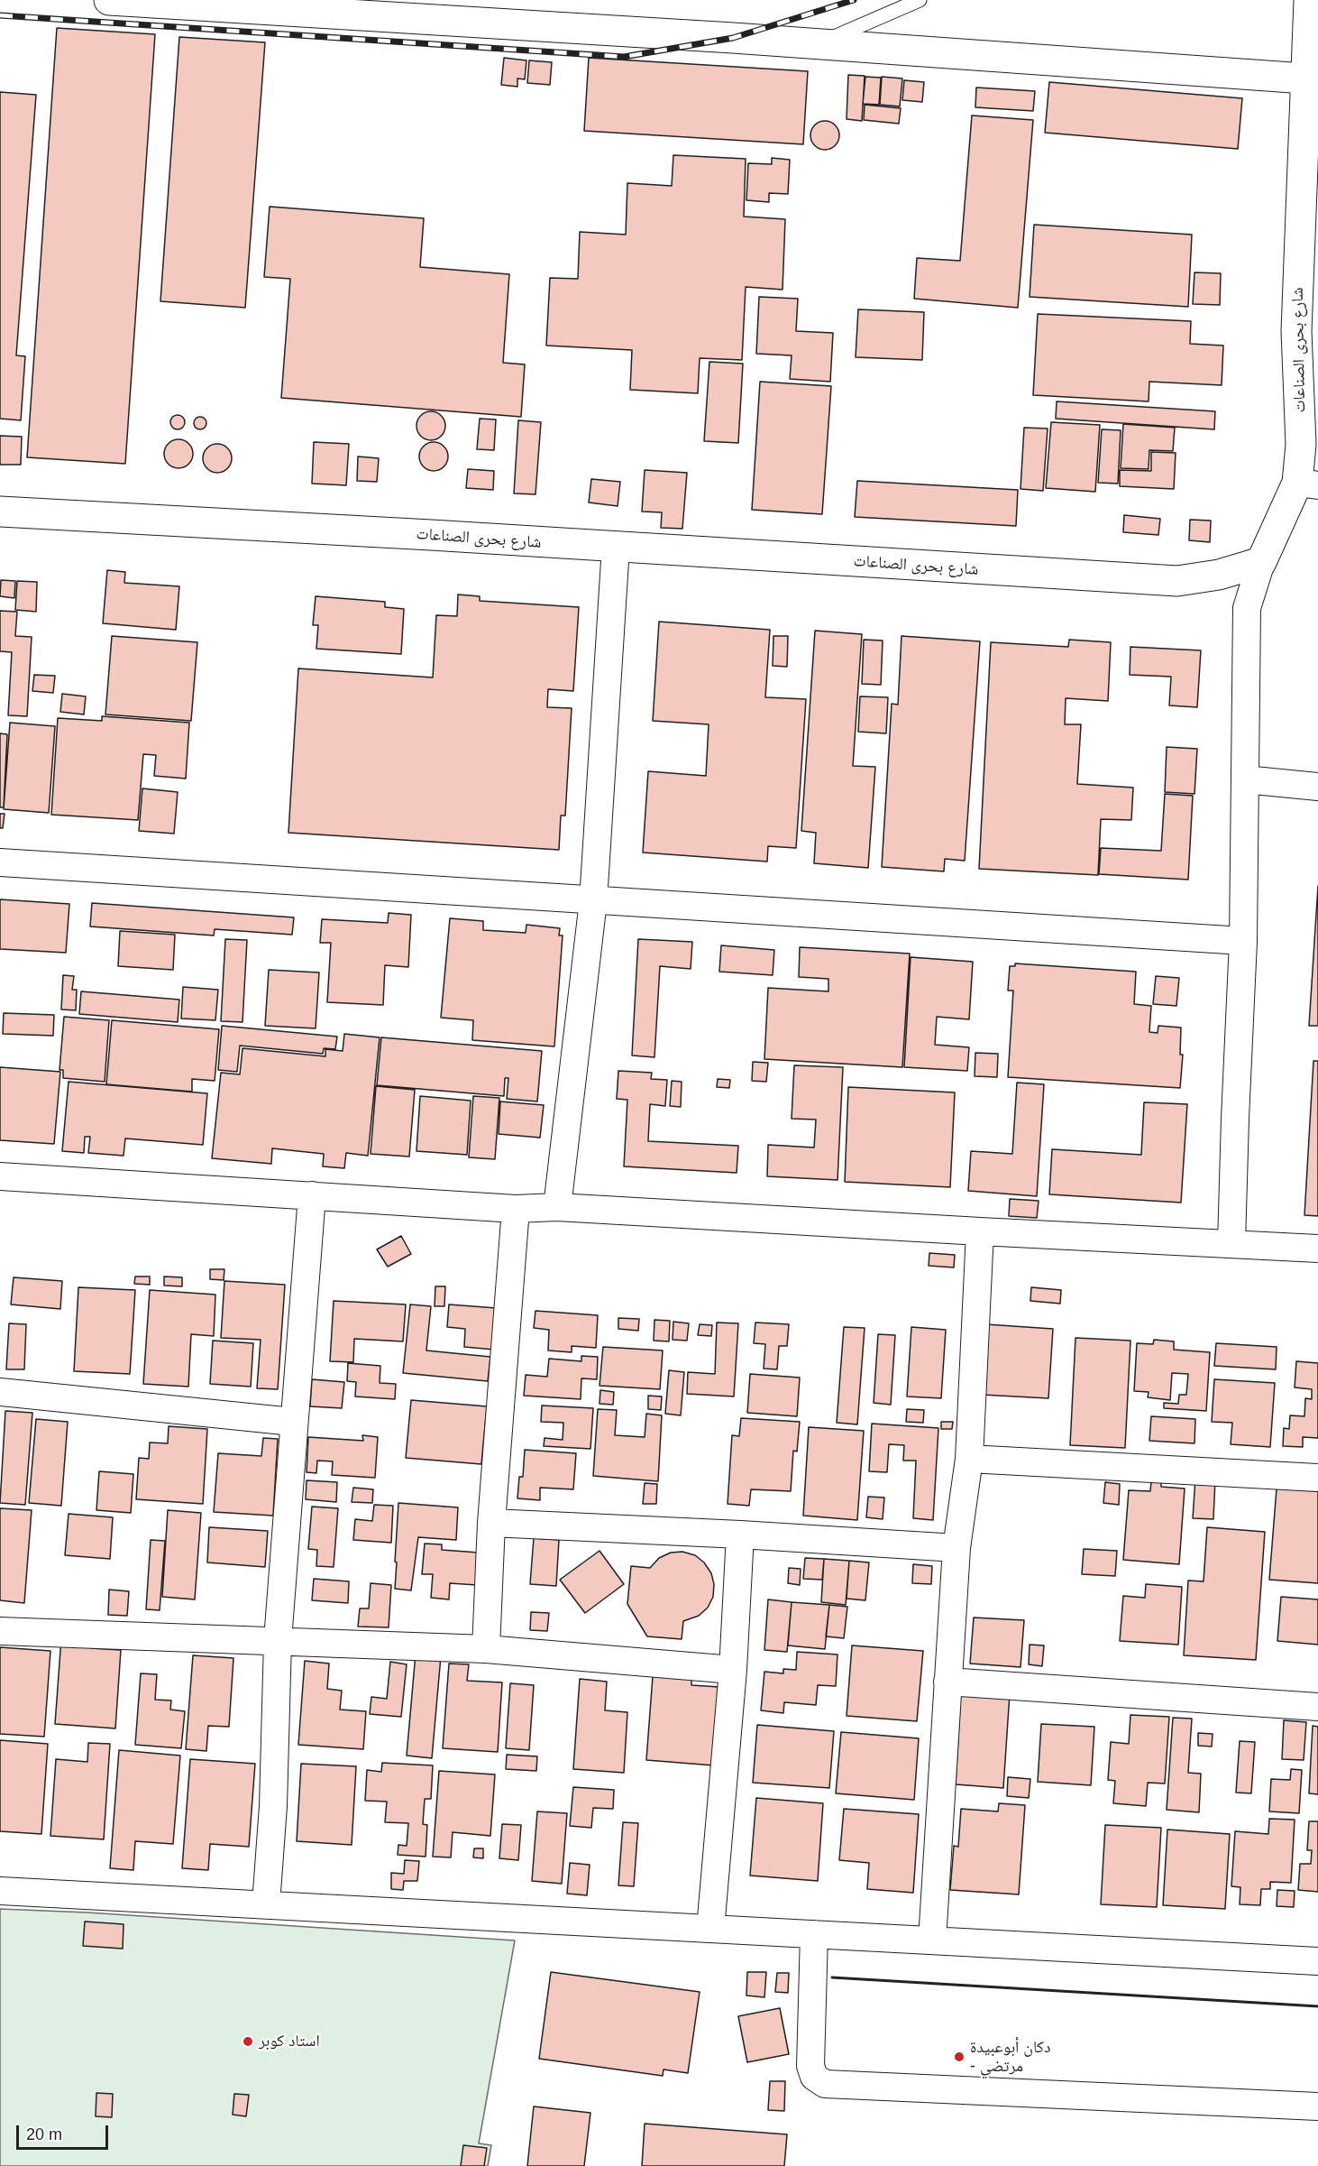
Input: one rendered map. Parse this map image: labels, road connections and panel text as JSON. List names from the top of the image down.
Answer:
{
  "streets": {
    "street": ["شارع بحرى الصناعات"]
  },
  "places": ["استاد كوبر", "دكان أبوعبيدة - مرتضي"],
  "scale_bar": "20 m"
}
